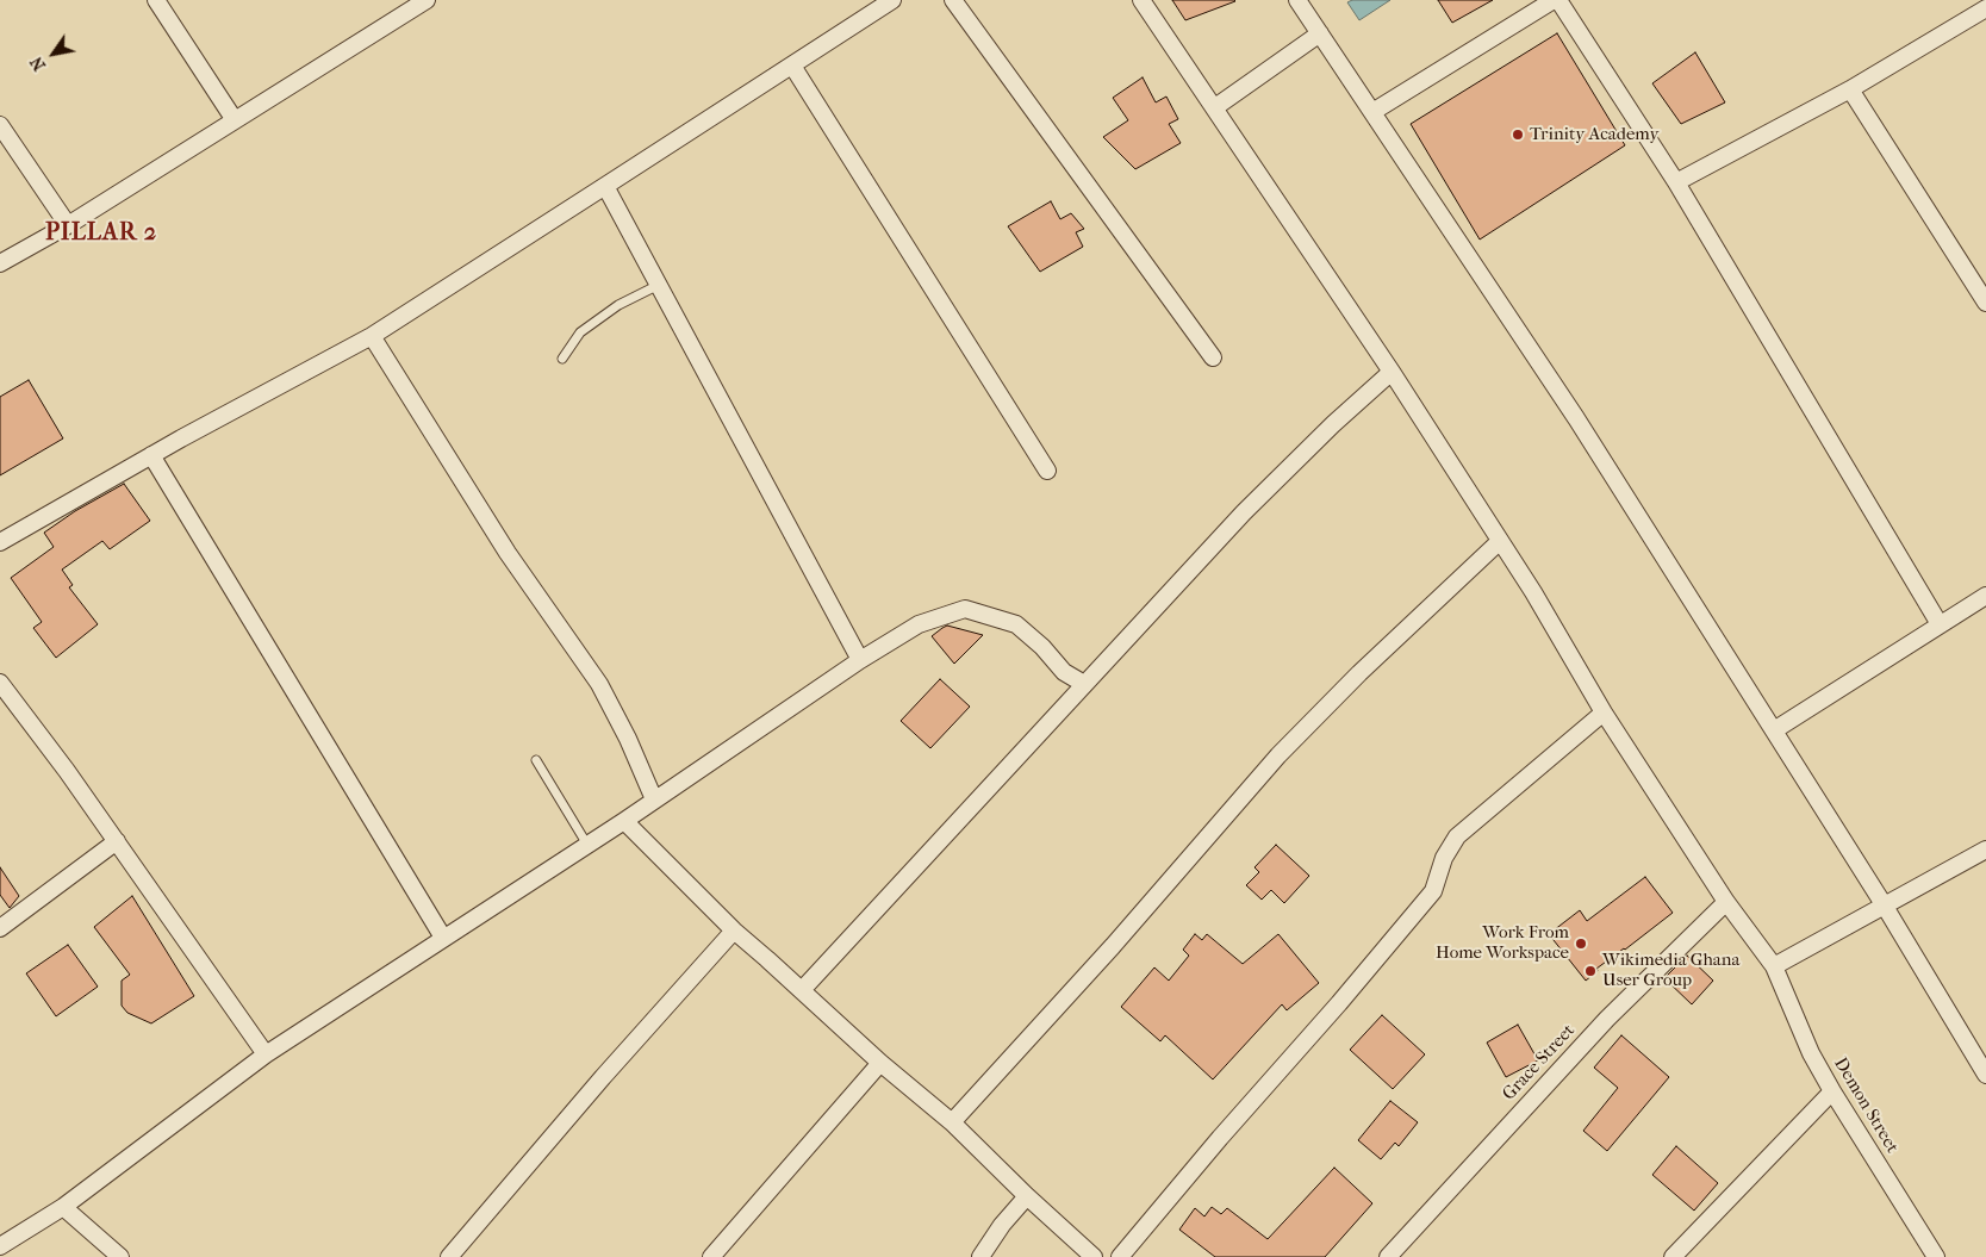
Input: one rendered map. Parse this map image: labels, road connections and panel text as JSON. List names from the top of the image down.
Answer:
{
  "streets": {
    "street": ["Grace Street", "Demon Street"]
  },
  "crossings": [
    ["Grace Street", "Demon Street"]
  ],
  "districts": ["PILLAR 2"],
  "places": ["Trinity Academy", "Work From Home Workspace", "Wikimedia Ghana User Group"],
  "north": "bottom left"
}
